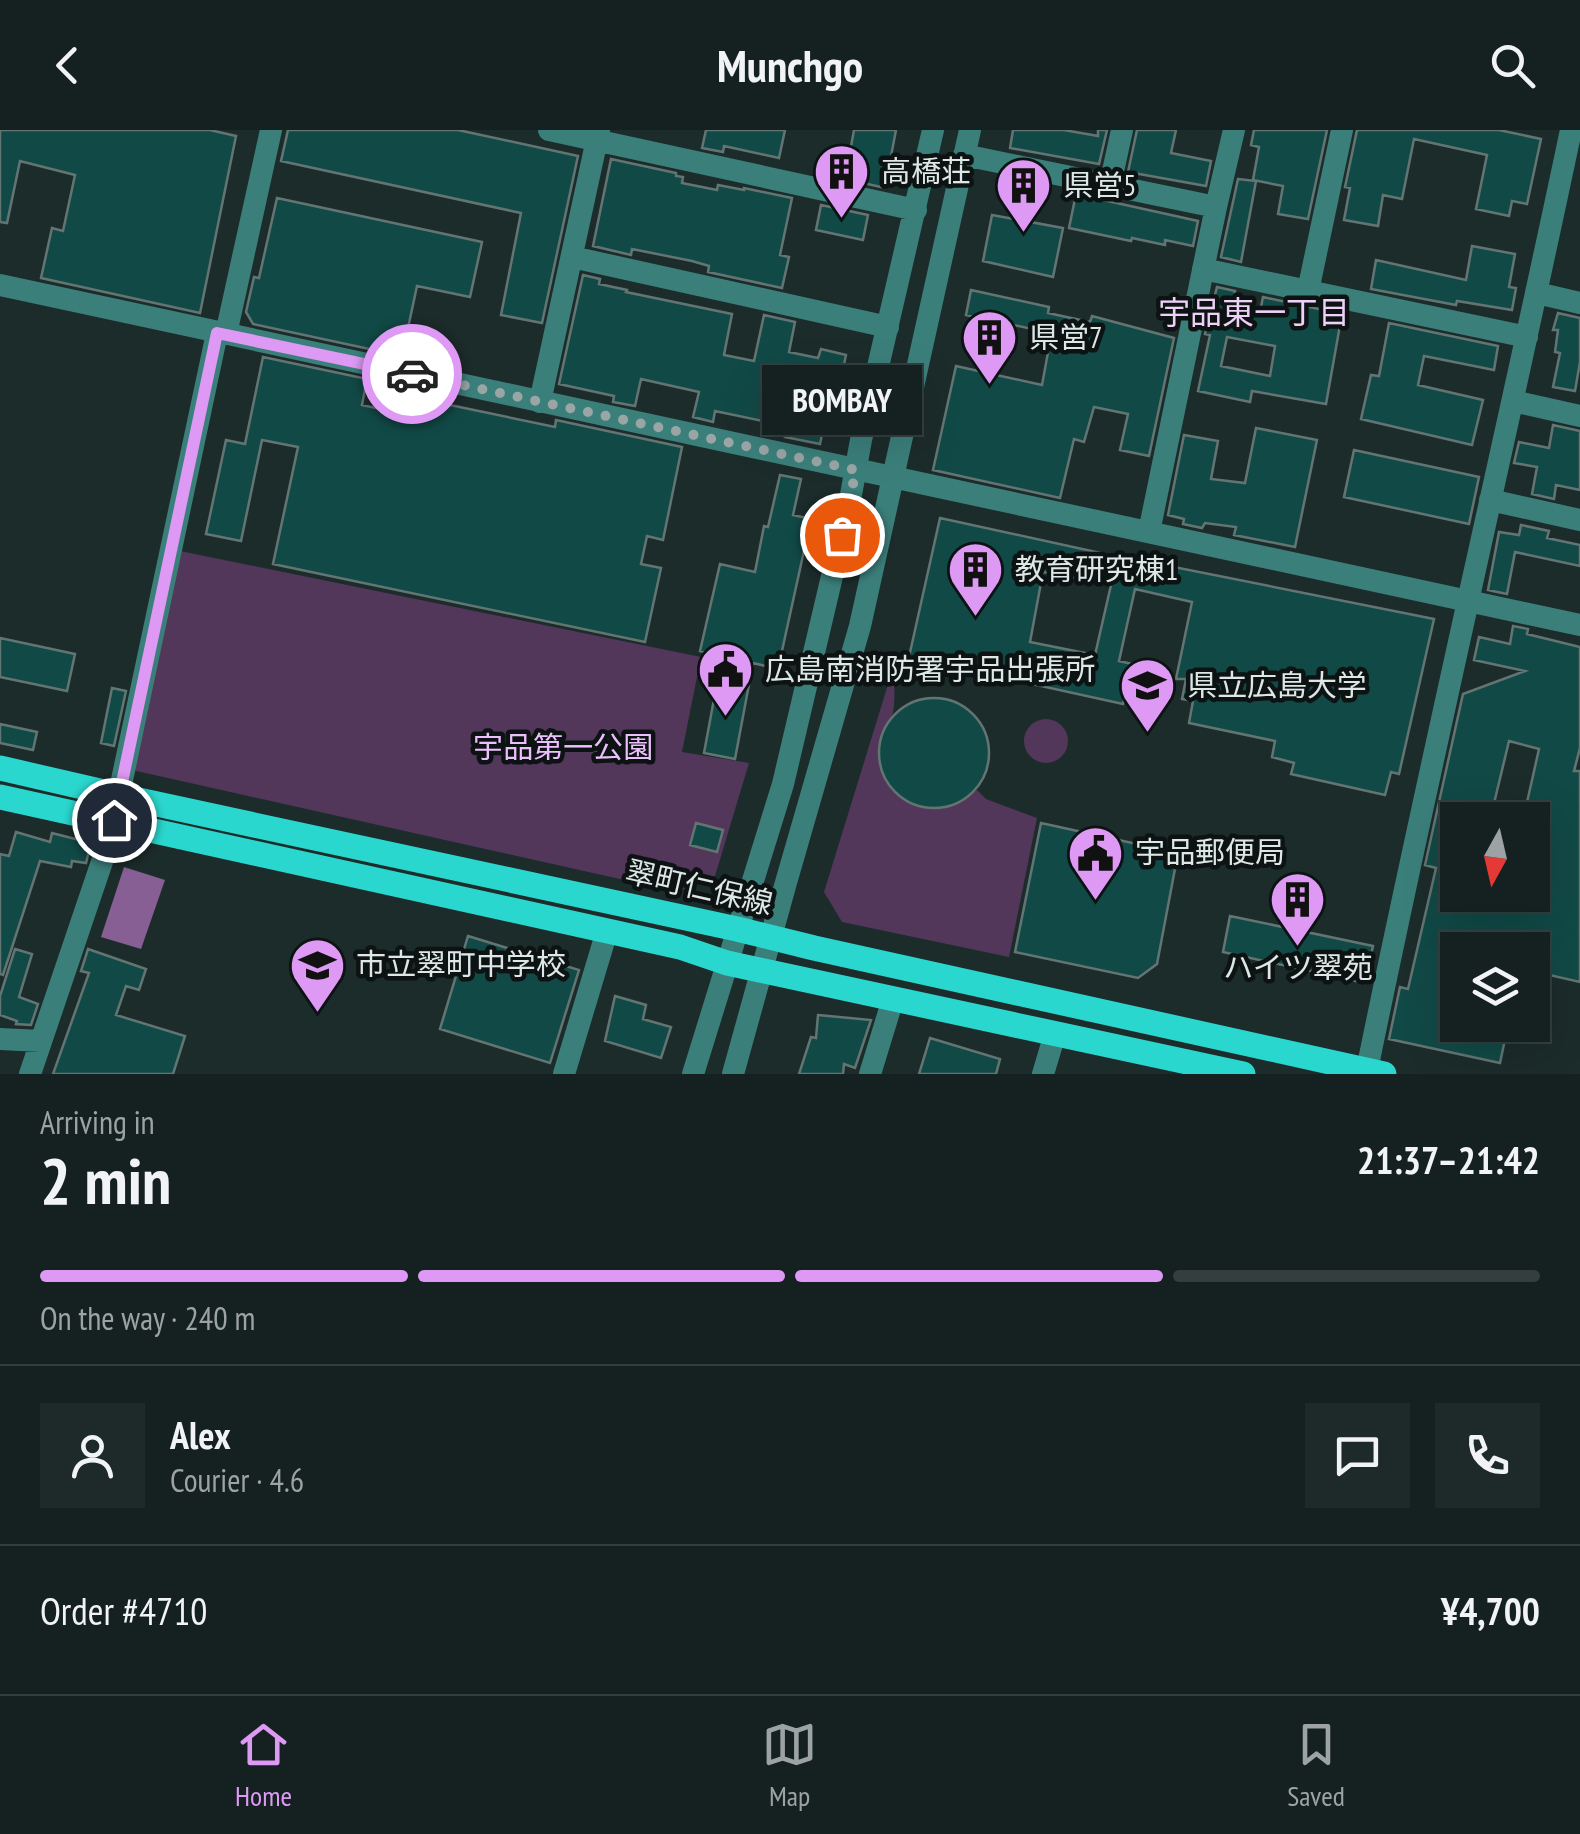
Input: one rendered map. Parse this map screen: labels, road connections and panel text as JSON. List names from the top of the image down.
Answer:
{
  "streets": {
    "main road": ["翠町仁保線"]
  },
  "districts": ["宇品東一丁目"],
  "parks": ["宇品第一公園"],
  "places": {
    "building": [
      "高橋荘",
      "県営5",
      "県営7",
      "教育研究棟1",
      "ハイツ翠苑"
    ],
    "other": ["BOMBAY"],
    "public building": ["広島南消防署宇品出張所", "宇品郵便局"],
    "school or university": ["県立広島大学", "市立翠町中学校"]
  },
  "north": "bottom",
  "page": {
    "header": "Munchgo",
    "bubble": "BOMBAY",
    "heading": ["2 min", "Arriving in", "21:37–21:42"],
    "panel": [
      "Alex",
      "Courier · 4.6",
      "Order #4710",
      "¥4,700"
    ],
    "bar": "On the way · 240 m",
    "tabs": ["Home", "Map", "Saved"]
  }
}
